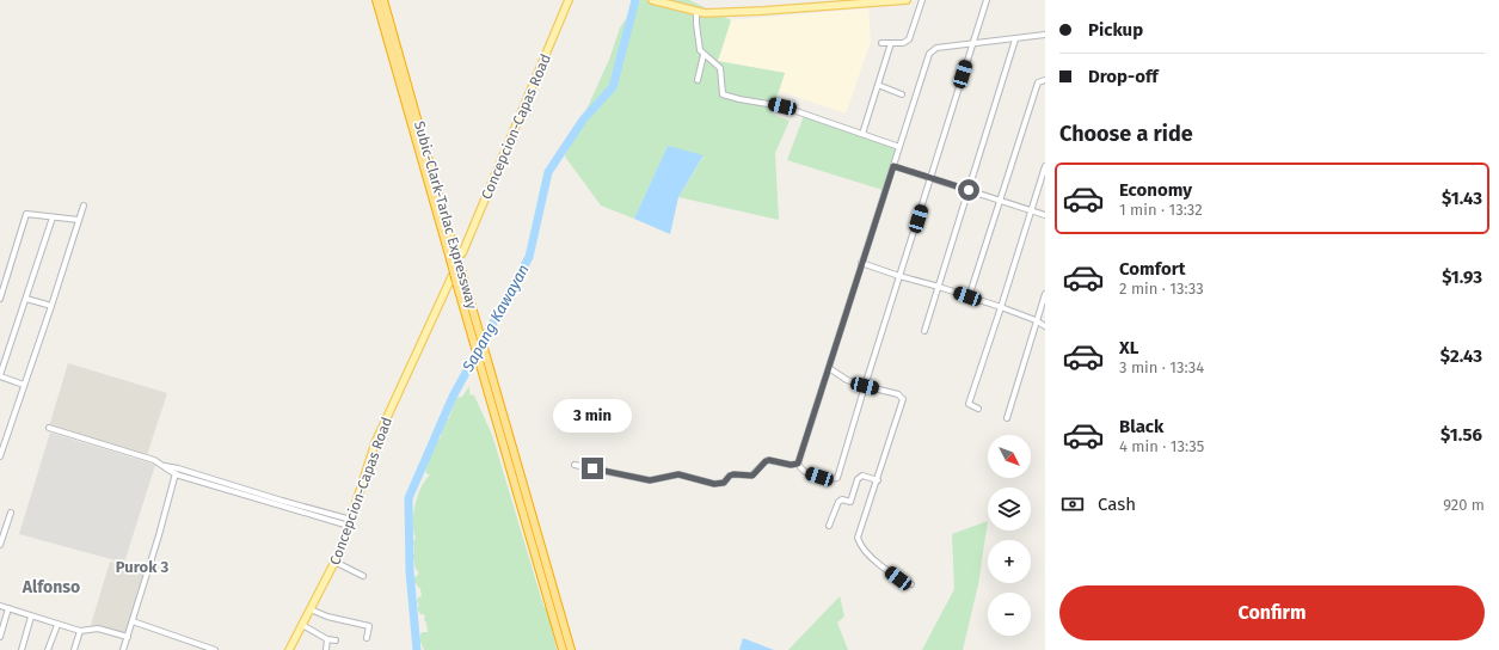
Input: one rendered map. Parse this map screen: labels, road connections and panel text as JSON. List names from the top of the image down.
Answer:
{
  "streets": {
    "highway": ["Subic-Clark-Tarlac Expressway"],
    "main road": ["Concepcion-Capas Road"]
  },
  "crossings": [
    ["Concepcion-Capas Road", "Subic-Clark-Tarlac Expressway"]
  ],
  "districts": ["Purok 3", "Alfonso"],
  "water": ["Sapang Kawayan"],
  "north": "bottom right",
  "page": {
    "banner": ["Pickup", "Drop-off"],
    "heading": "Choose a ride",
    "list": [
      {
        "name": "Economy",
        "note": "1 min · 13:32",
        "value": "$1.43"
      },
      {
        "name": "Comfort",
        "note": "2 min · 13:33",
        "value": "$1.93"
      },
      {
        "name": "XL",
        "note": "3 min · 13:34",
        "value": "$2.43"
      },
      {
        "name": "Black",
        "note": "4 min · 13:35",
        "value": "$1.56"
      }
    ],
    "bubble": "3 min",
    "map_buttons": ["+", "−"],
    "pay": ["Cash", "920 m"],
    "buttons": "Confirm"
  }
}
